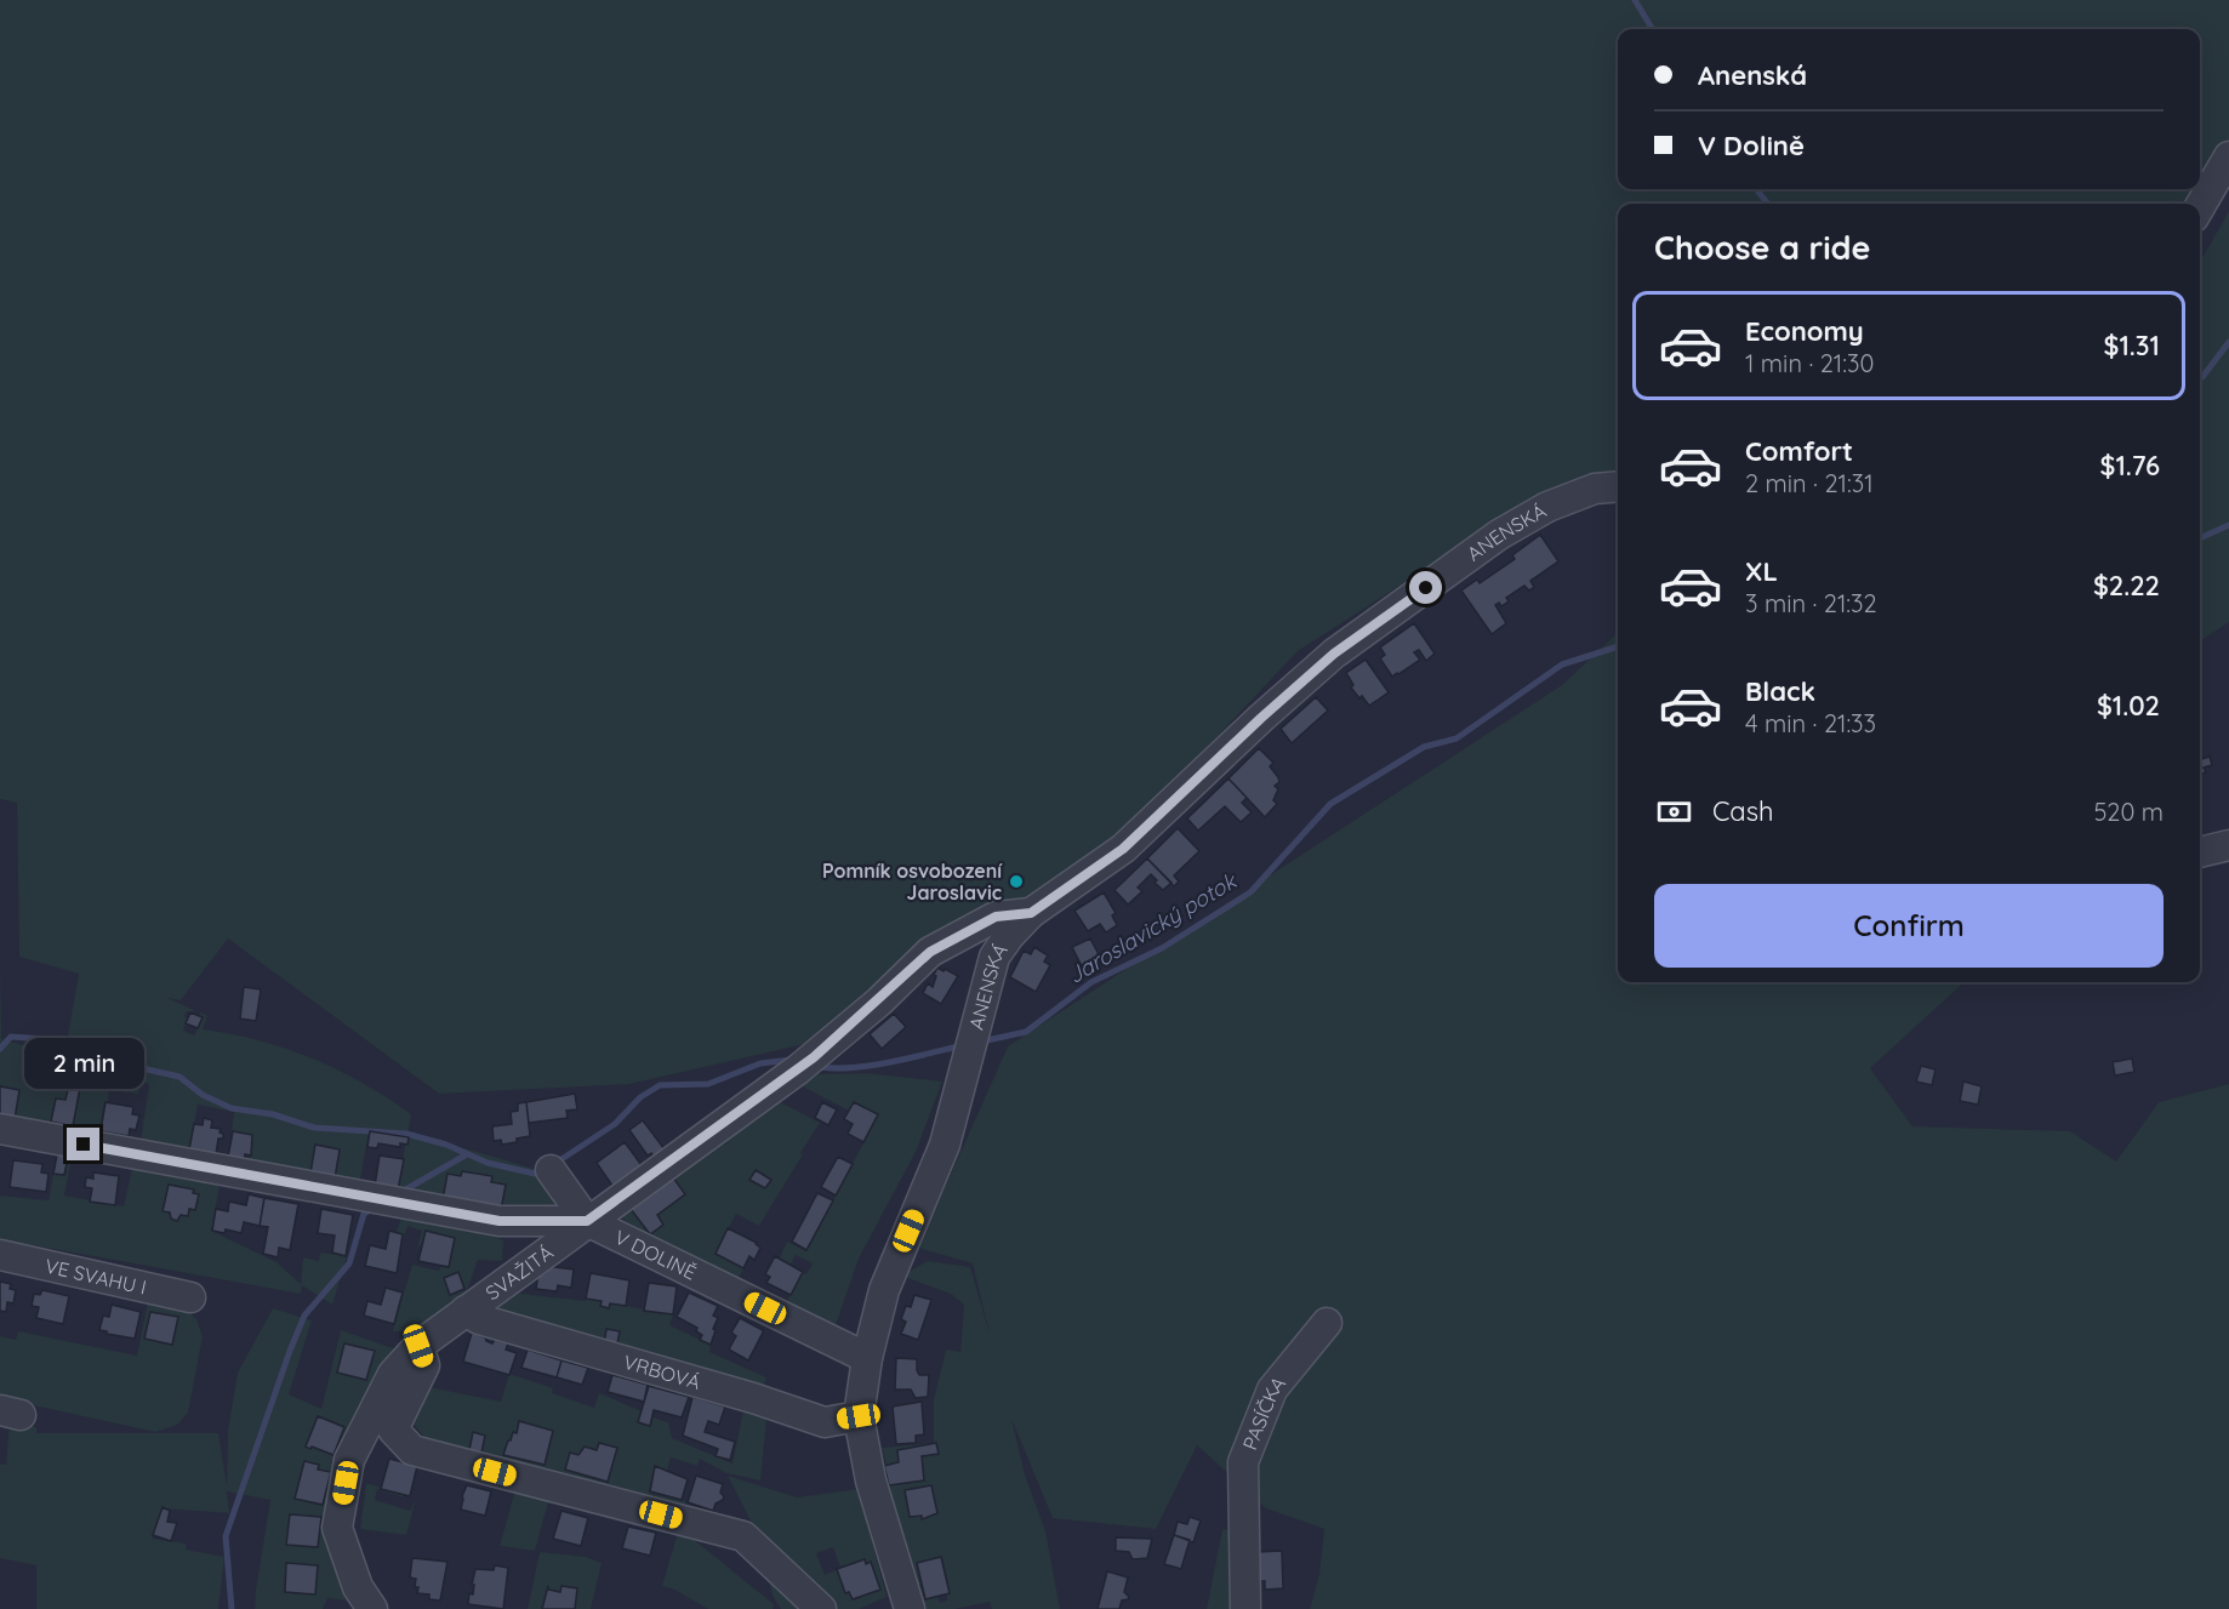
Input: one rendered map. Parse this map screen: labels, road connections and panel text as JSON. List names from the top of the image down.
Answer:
{
  "streets": {
    "street": [
      "ANENSKÁ",
      "V DOLINĚ",
      "SVAŽITÁ",
      "VE SVAHU I",
      "VRBOVÁ",
      "PASÍČKA"
    ]
  },
  "crossings": [
    ["ANENSKÁ", "V DOLINĚ"],
    ["ANENSKÁ", "SVAŽITÁ"],
    ["ANENSKÁ", "VRBOVÁ"],
    ["V DOLINĚ", "SVAŽITÁ"],
    ["SVAŽITÁ", "VRBOVÁ"]
  ],
  "water": ["Jaroslavický potok"],
  "places": ["Pomník osvobození Jaroslavic"],
  "page": {
    "banner": ["Anenská", "V Dolině"],
    "heading": "Choose a ride",
    "list": [
      {
        "name": "Economy",
        "note": "1 min · 21:30",
        "value": "$1.31"
      },
      {
        "name": "Comfort",
        "note": "2 min · 21:31",
        "value": "$1.76"
      },
      {
        "name": "XL",
        "note": "3 min · 21:32",
        "value": "$2.22"
      },
      {
        "name": "Black",
        "note": "4 min · 21:33",
        "value": "$1.02"
      }
    ],
    "pay": ["Cash", "520 m"],
    "buttons": "Confirm",
    "bubble": "2 min"
  }
}
